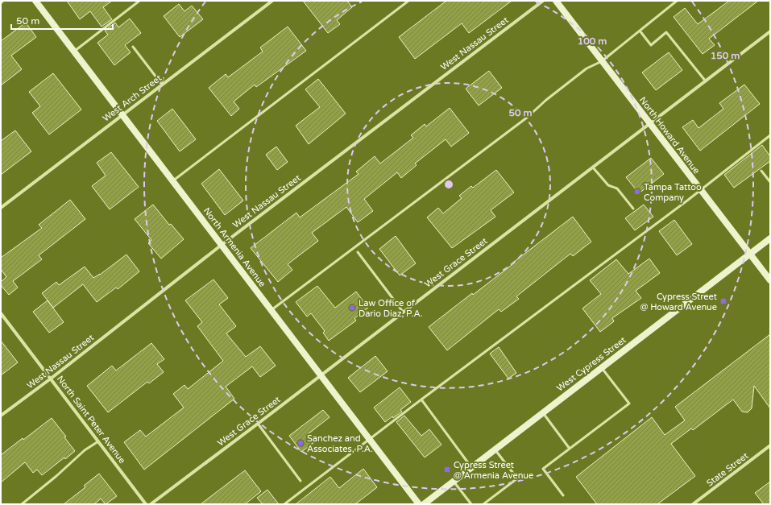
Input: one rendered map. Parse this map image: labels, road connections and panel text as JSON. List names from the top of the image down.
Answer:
{
  "streets": {
    "main road": ["North Howard Avenue", "North Armenia Avenue", "West Cypress Street"],
    "street": [
      "West Nassau Street",
      "West Arch Street",
      "West Grace Street",
      "North Saint Peter Avenue",
      "State Street"
    ]
  },
  "crossings": [
    ["West Nassau Street", "North Armenia Avenue"],
    ["West Nassau Street", "North Saint Peter Avenue"],
    ["West Arch Street", "North Armenia Avenue"],
    ["North Howard Avenue", "West Grace Street"],
    ["North Howard Avenue", "West Cypress Street"],
    ["North Armenia Avenue", "West Grace Street"]
  ],
  "places": {
    "other": ["Tampa Tattoo Company", "Law Office of Dario Diaz, P.A.", "Sanchez and Associates, P.A."],
    "transit": ["Cypress Street @ Howard Avenue", "Cypress Street @ Armenia Avenue"]
  },
  "scale_bar": "50 m",
  "rings": ["100 m", "150 m", "50 m"]
}
